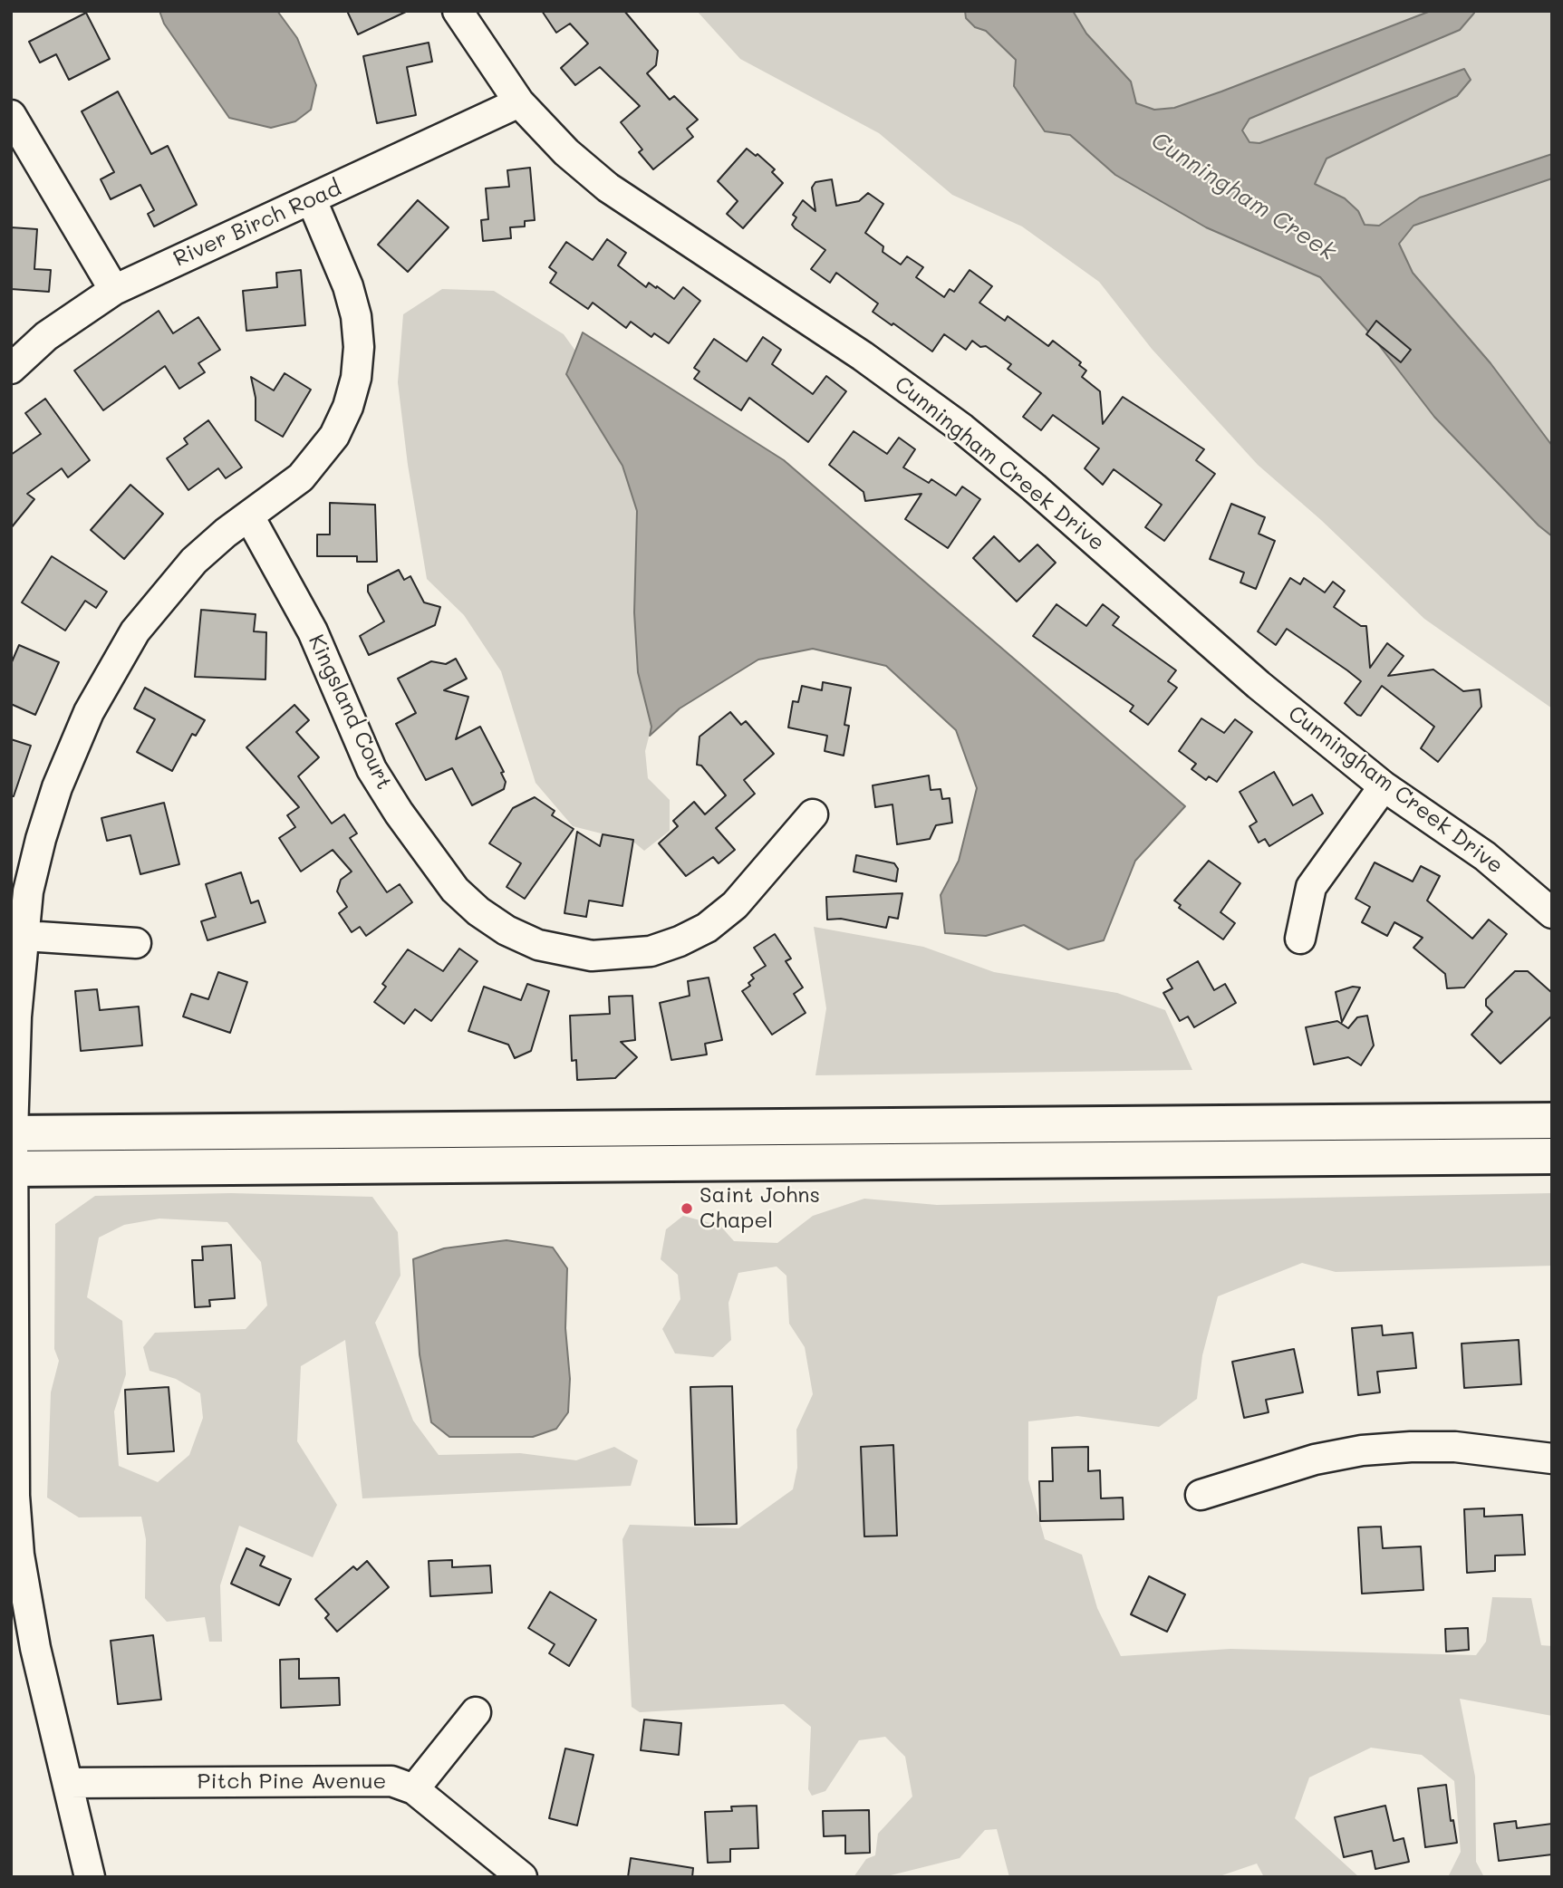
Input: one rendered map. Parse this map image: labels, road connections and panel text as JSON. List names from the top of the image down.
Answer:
{
  "streets": {
    "street": [
      "River Birch Road",
      "Cunningham Creek Drive",
      "Kingsland Court",
      "Pitch Pine Avenue"
    ]
  },
  "crossings": [
    ["River Birch Road", "Cunningham Creek Drive"]
  ],
  "water": ["Cunningham Creek"],
  "places": ["Saint Johns Chapel"]
}
